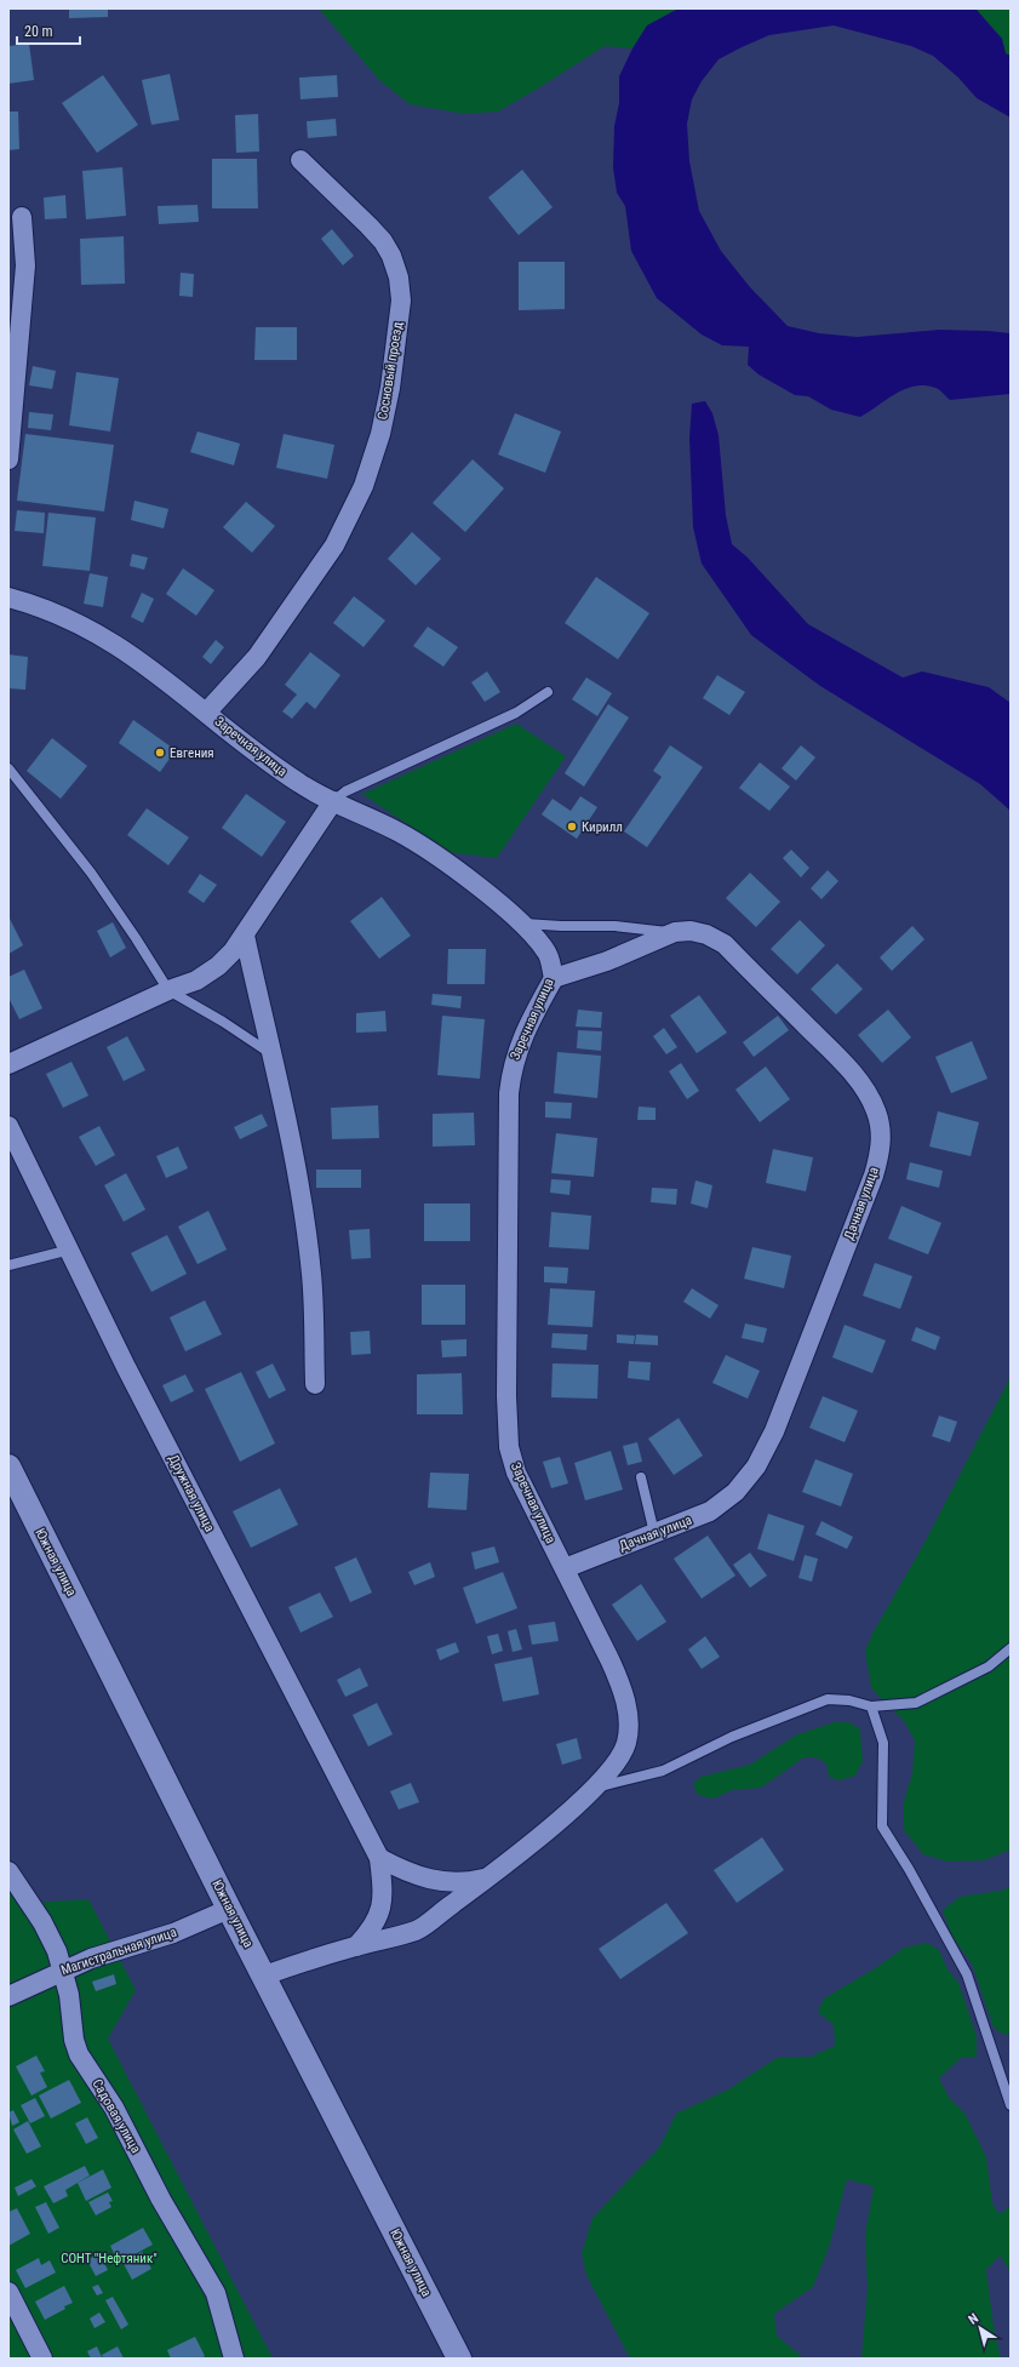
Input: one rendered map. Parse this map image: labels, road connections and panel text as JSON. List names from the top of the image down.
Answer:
{
  "streets": {
    "street": [
      "Сосновый проезд",
      "Заречная улица",
      "Дачная улица",
      "Дружная улица",
      "Южная улица",
      "Магистральная улица",
      "Садовая улица"
    ]
  },
  "crossings": [
    ["Сосновый проезд", "Заречная улица"],
    ["Заречная улица", "Дачная улица"],
    ["Заречная улица", "Дружная улица"],
    ["Заречная улица", "Южная улица"],
    ["Южная улица", "Магистральная улица"],
    ["Магистральная улица", "Садовая улица"]
  ],
  "parks": ["СОНТ \"Нефтяник\""],
  "places": ["Евгения", "Кирилл"],
  "scale_bar": "20 m",
  "north": "top left"
}
